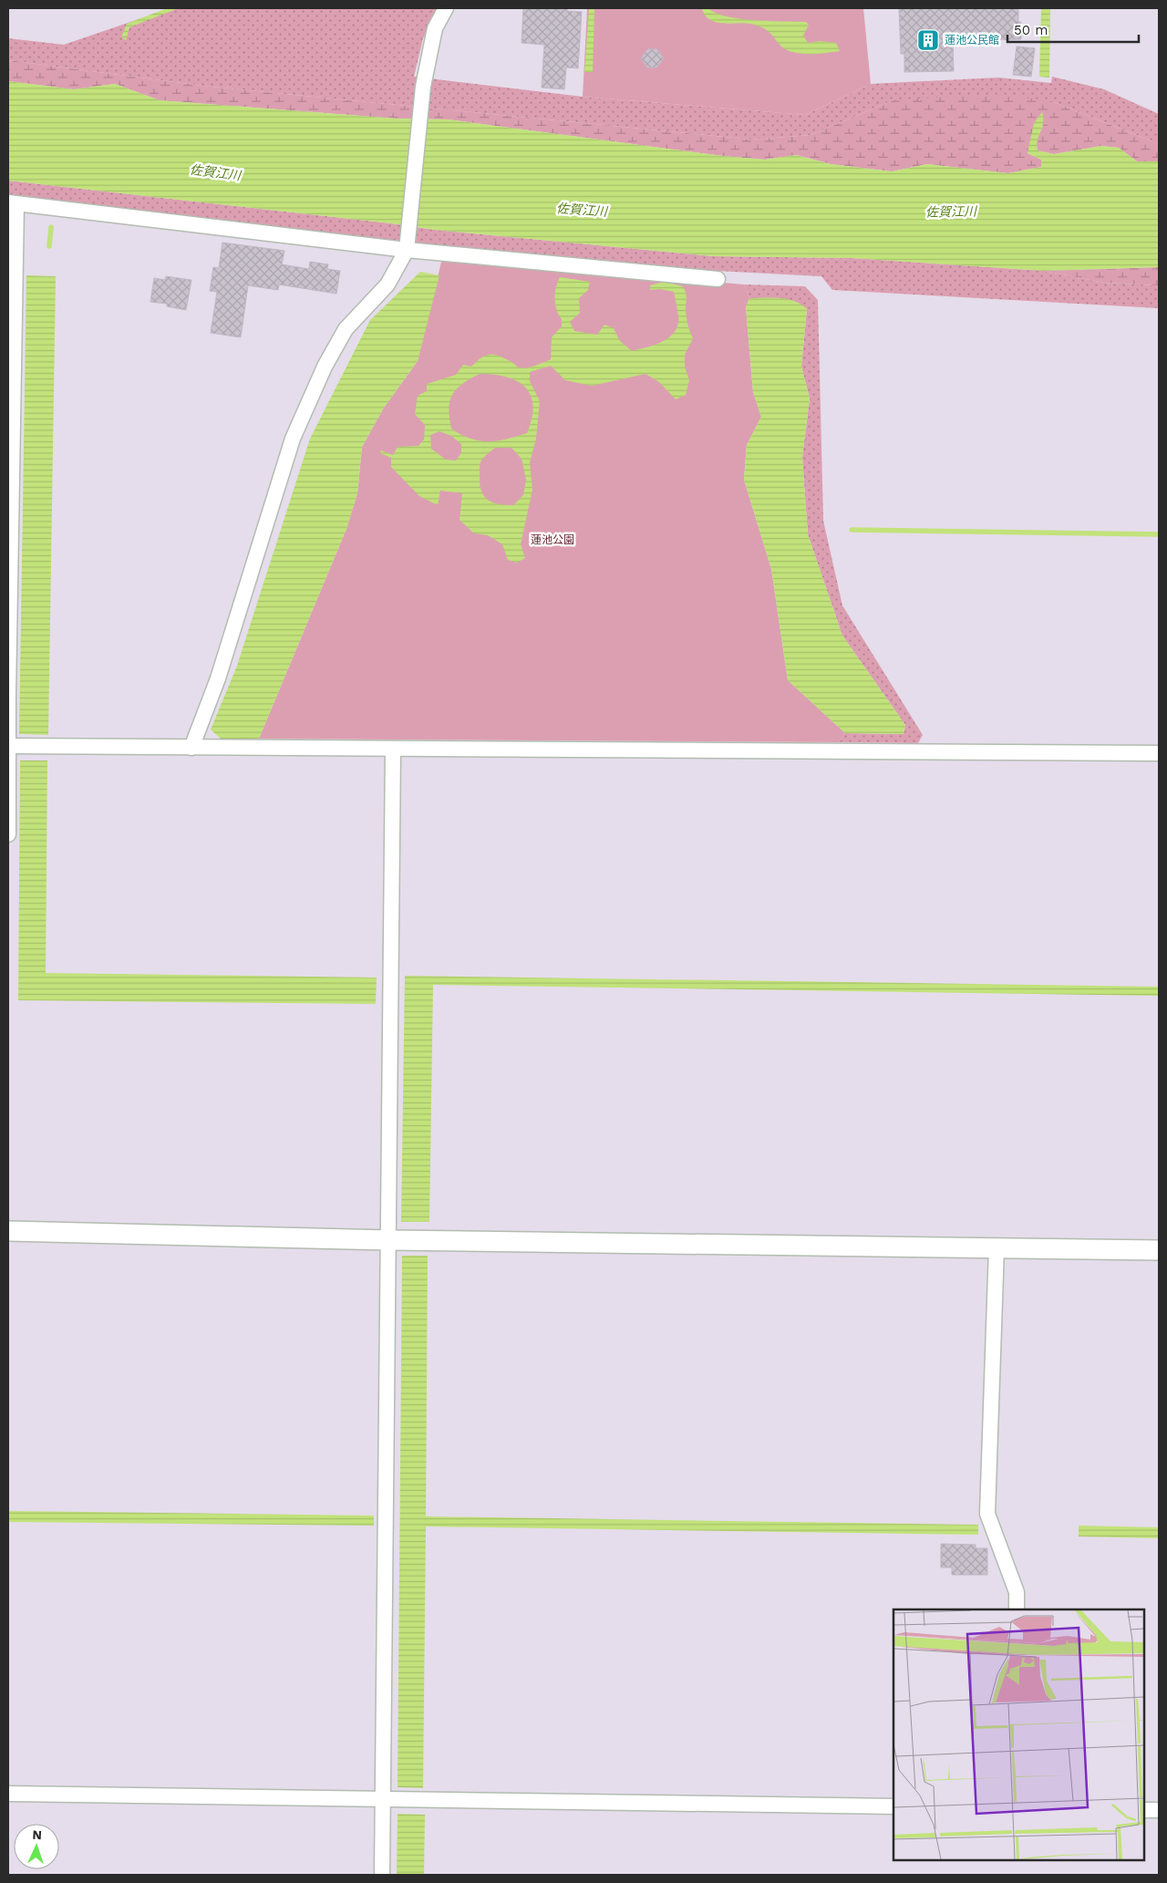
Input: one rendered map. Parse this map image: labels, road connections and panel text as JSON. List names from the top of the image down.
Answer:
{
  "water": ["佐賀江川"],
  "parks": ["蓮池公園"],
  "places": {
    "building": ["蓮池公民館"]
  },
  "scale_bar": "50 m",
  "north": "top"
}
